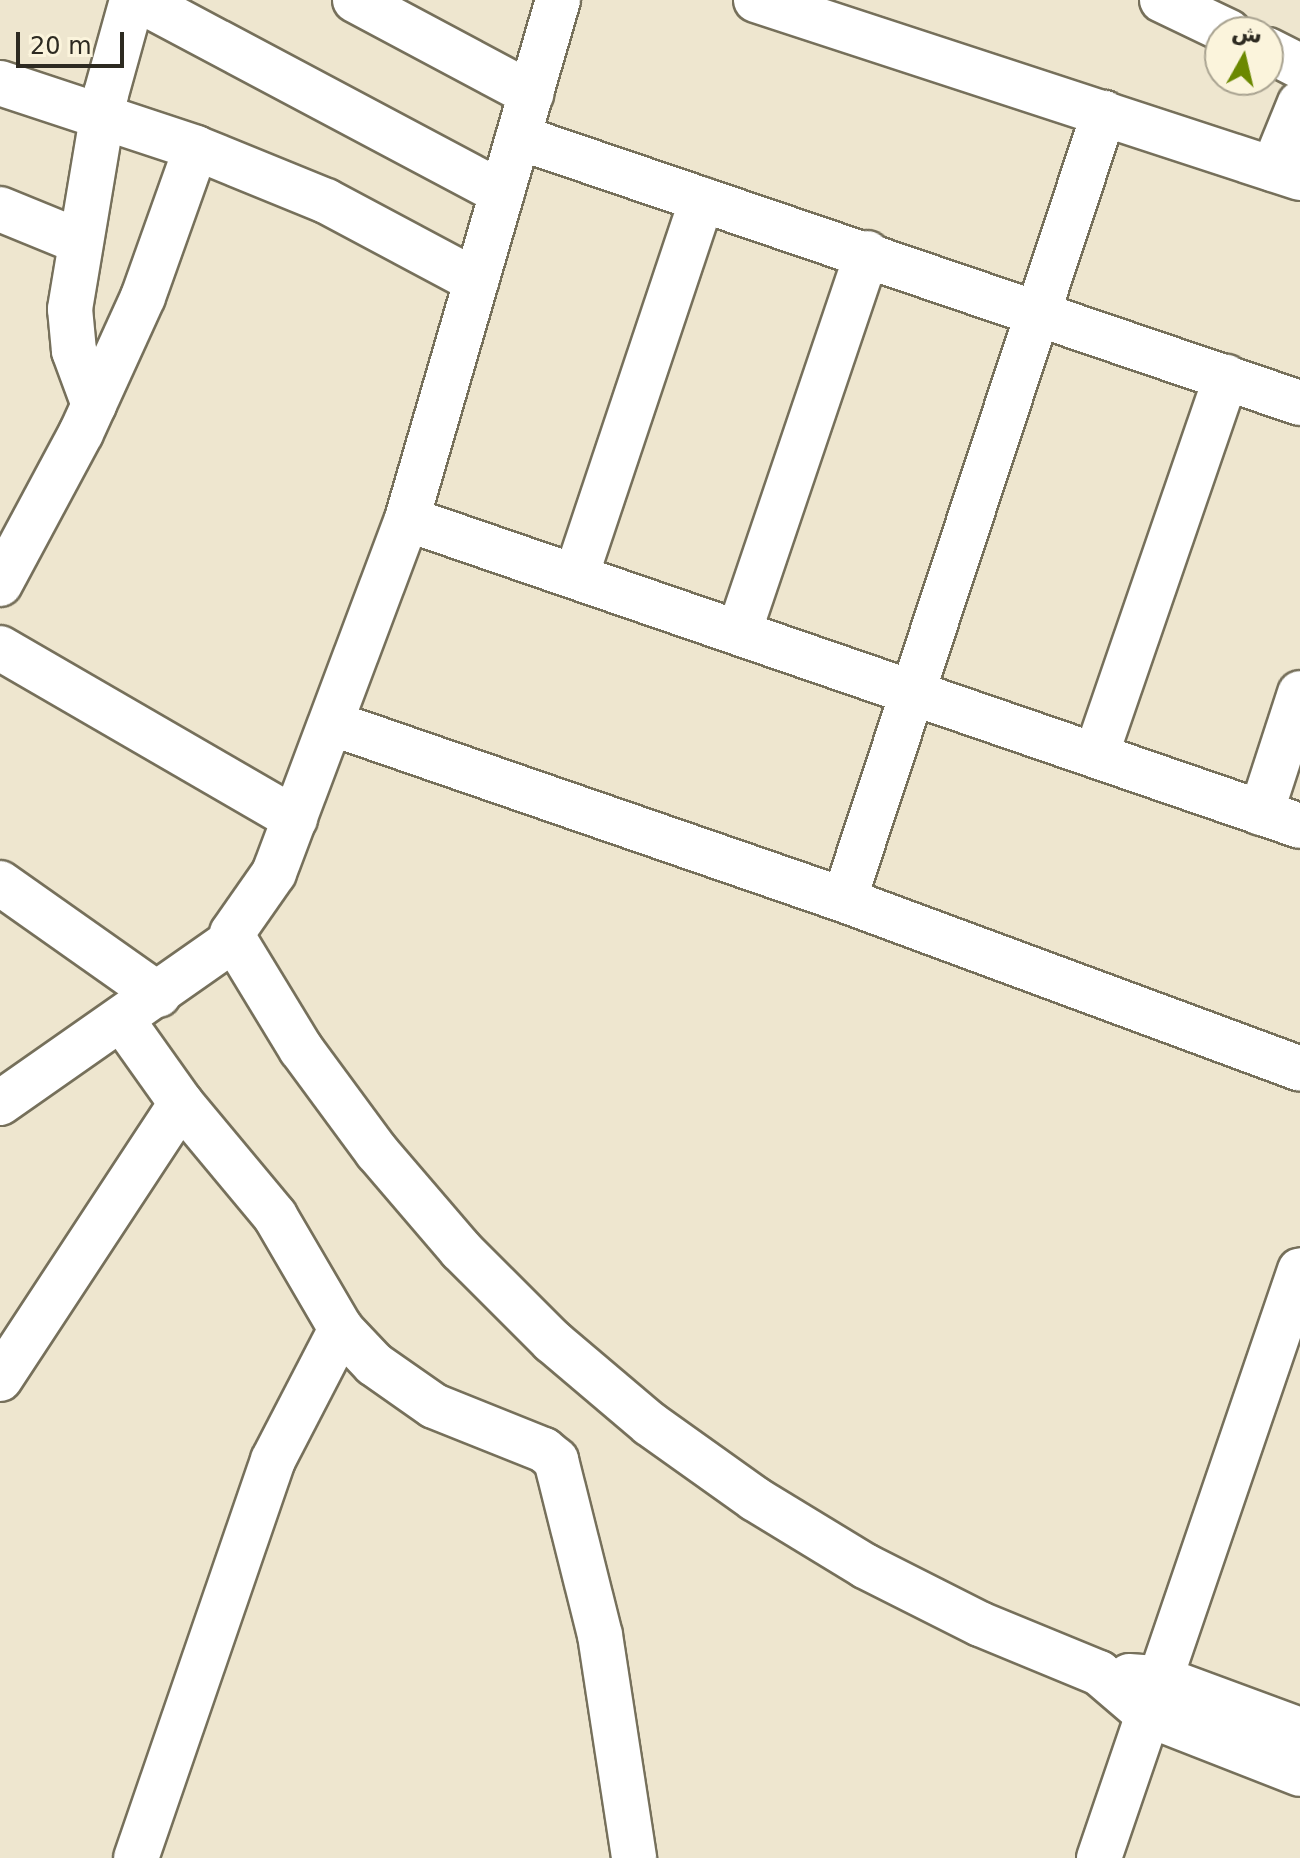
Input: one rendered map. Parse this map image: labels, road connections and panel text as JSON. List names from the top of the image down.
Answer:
{
  "scale_bar": "20 m",
  "north": "top"
}
